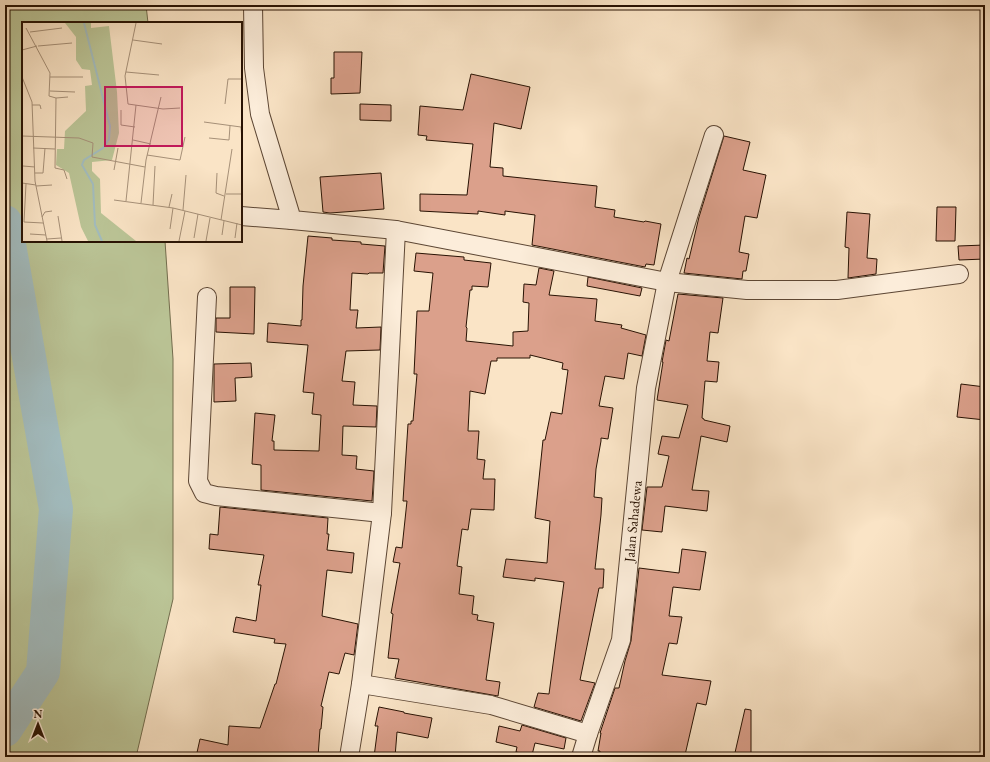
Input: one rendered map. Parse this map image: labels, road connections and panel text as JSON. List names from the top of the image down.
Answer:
{
  "streets": {
    "street": ["Jalan Sahadewa"]
  },
  "north": "top"
}
